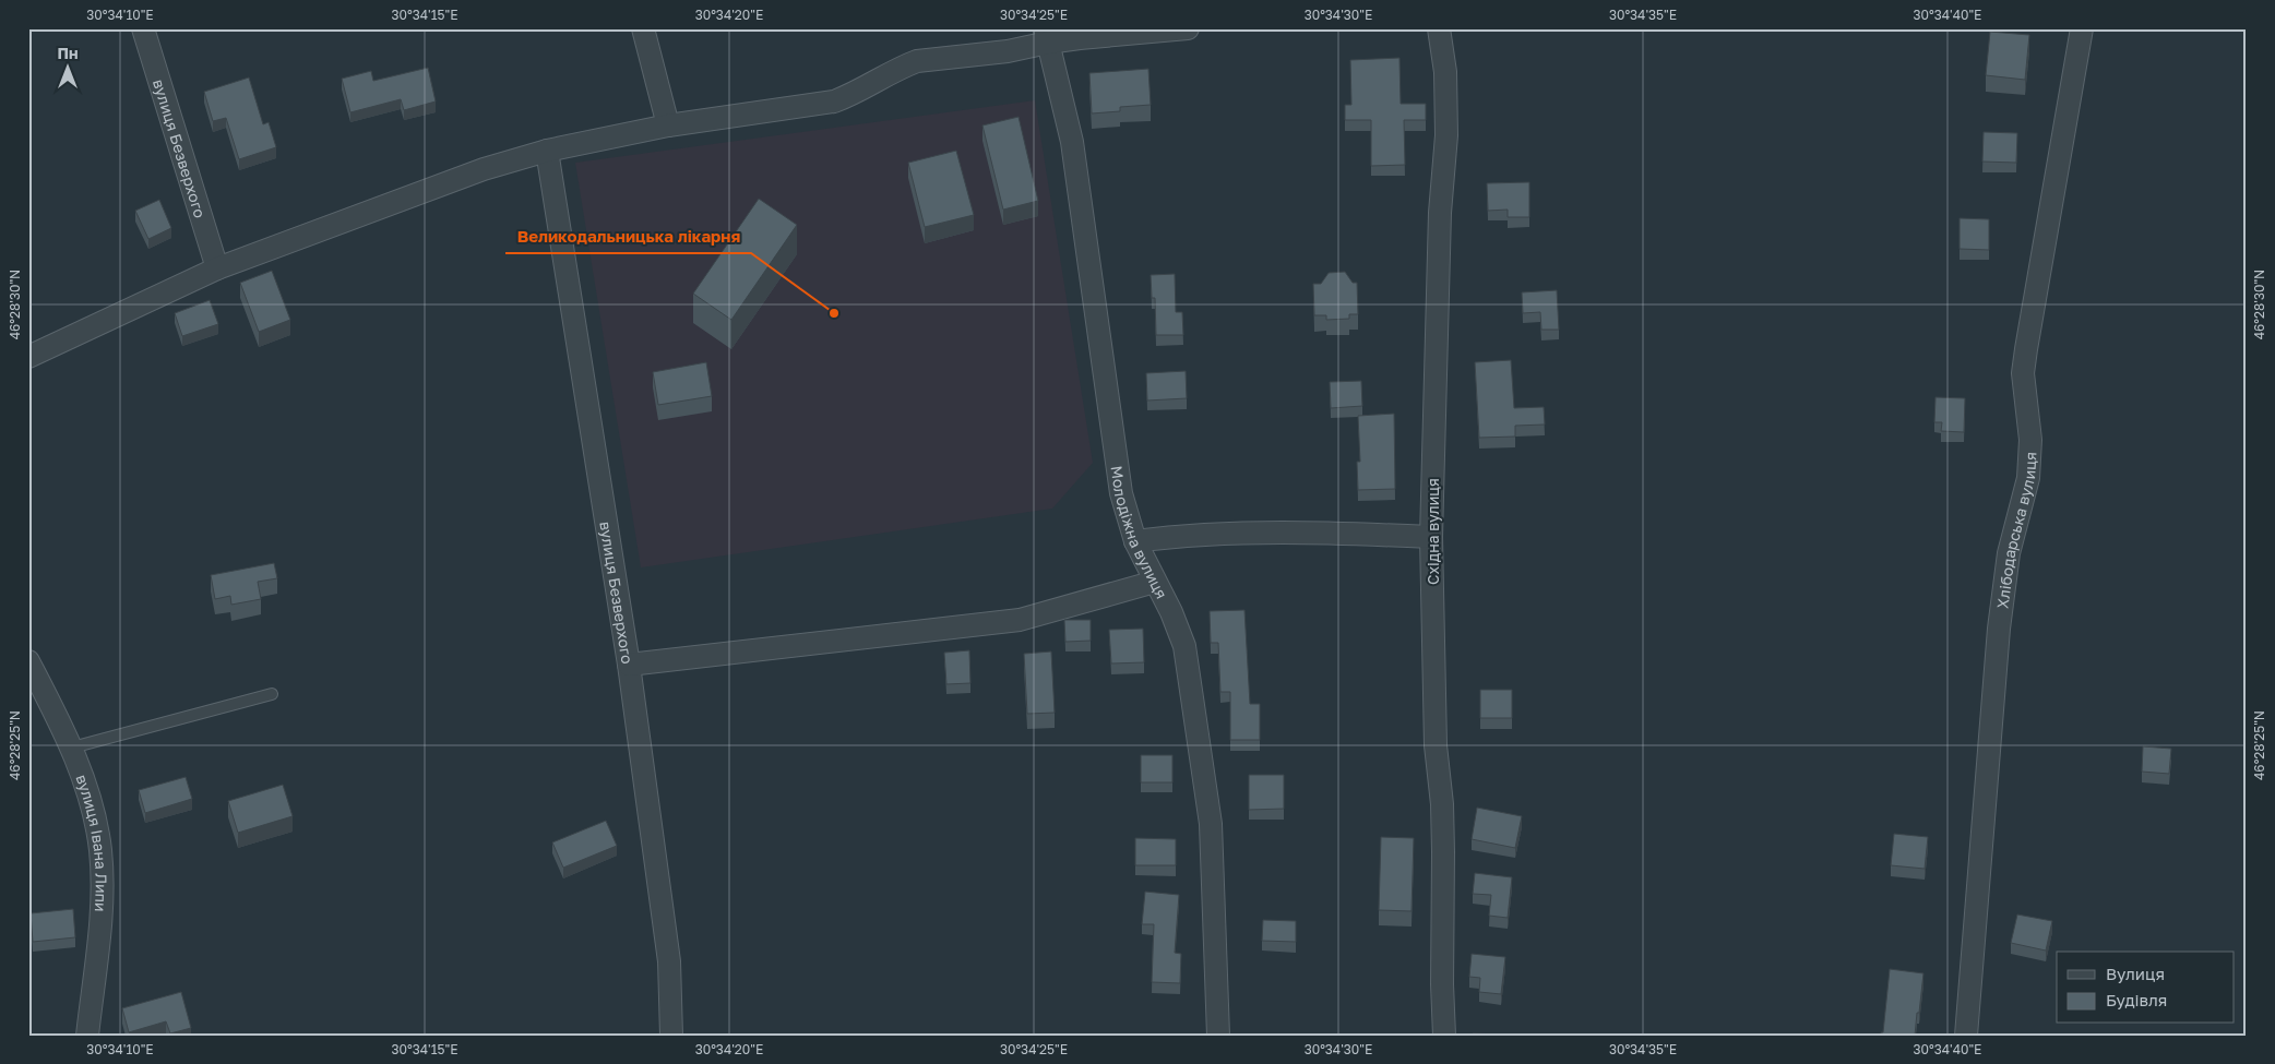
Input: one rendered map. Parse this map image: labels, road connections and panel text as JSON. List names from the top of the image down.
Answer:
{
  "streets": {
    "street": [
      "вулиця Безверхого",
      "Хлібодарська вулиця",
      "Молодіжна вулиця",
      "Східна вулиця",
      "вулиця Івана Липи"
    ]
  },
  "places": ["Великодальницька лікарня"],
  "legend": ["Вулиця", "Будівля"],
  "north": "top",
  "coordinates": [
    "30°34'10\"E",
    "30°34'15\"E",
    "30°34'20\"E",
    "30°34'25\"E",
    "30°34'30\"E",
    "30°34'35\"E",
    "30°34'40\"E",
    "46°28'30\"N",
    "46°28'25\"N"
  ]
}
